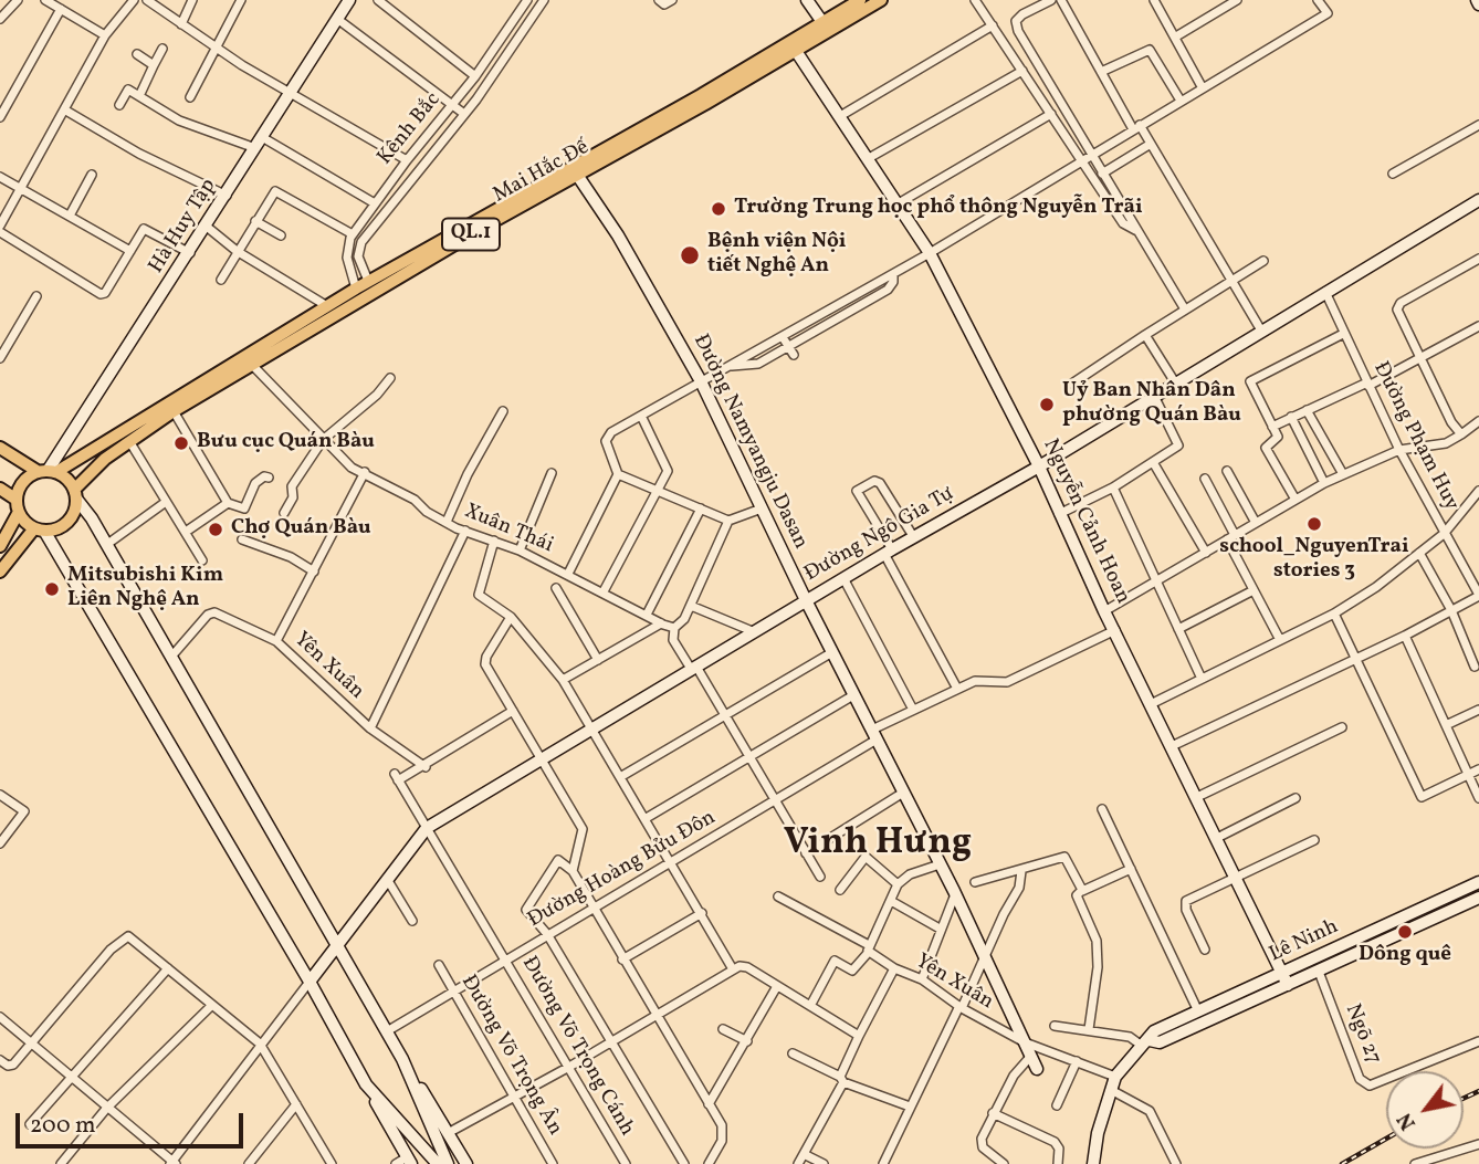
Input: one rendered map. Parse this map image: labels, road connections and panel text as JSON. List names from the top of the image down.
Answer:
{
  "streets": {
    "main road": ["Mai Hắc Đế", "QL.1"],
    "street": [
      "Kênh Bắc",
      "Hà Huy Tập",
      "Đường Phạm Huy",
      "Đường Namyangju Dasan",
      "Nguyễn Cảnh Hoan",
      "Xuân Thái",
      "Đường Ngô Gia Tự",
      "Yên Xuân",
      "Đường Hoàng Bửu Đôn",
      "Lê Ninh",
      "Ngõ 27",
      "Đường Võ Trọng Cánh",
      "Đường Võ Trọng Ân"
    ]
  },
  "crossings": [
    ["Mai Hắc Đế", "Hà Huy Tập"],
    ["Mai Hắc Đế", "QL.1"],
    ["Mai Hắc Đế", "Đường Namyangju Dasan"],
    ["Mai Hắc Đế", "Nguyễn Cảnh Hoan"],
    ["Mai Hắc Đế", "Xuân Thái"],
    ["Hà Huy Tập", "QL.1"],
    ["Đường Phạm Huy", "Đường Ngô Gia Tự"],
    ["Đường Namyangju Dasan", "Đường Ngô Gia Tự"],
    ["Đường Namyangju Dasan", "Yên Xuân"],
    ["Đường Namyangju Dasan", "Đường Hoàng Bửu Đôn"],
    ["Nguyễn Cảnh Hoan", "Đường Ngô Gia Tự"],
    ["Nguyễn Cảnh Hoan", "Đường Hoàng Bửu Đôn"],
    ["Nguyễn Cảnh Hoan", "Lê Ninh"],
    ["Đường Ngô Gia Tự", "Đường Võ Trọng Cánh"],
    ["Yên Xuân", "Lê Ninh"],
    ["Yên Xuân", "Đường Võ Trọng Cánh"],
    ["Đường Hoàng Bửu Đôn", "Đường Võ Trọng Cánh"],
    ["Đường Hoàng Bửu Đôn", "Đường Võ Trọng Ân"],
    ["Lê Ninh", "Ngõ 27"]
  ],
  "districts": ["Vinh Hưng"],
  "places": [
    "Trường Trung học phổ thông Nguyễn Trãi",
    "Bệnh viện Nội tiết Nghệ An",
    "Uỷ Ban Nhân Dân phường Quán Bàu",
    "Bưu cục Quán Bàu",
    "school_NguyenTrai stories 3",
    "Chợ Quán Bàu",
    "Mitsubishi Kim Liên Nghệ An",
    "Dông quê"
  ],
  "scale_bar": "200 m",
  "north": "bottom left"
}
